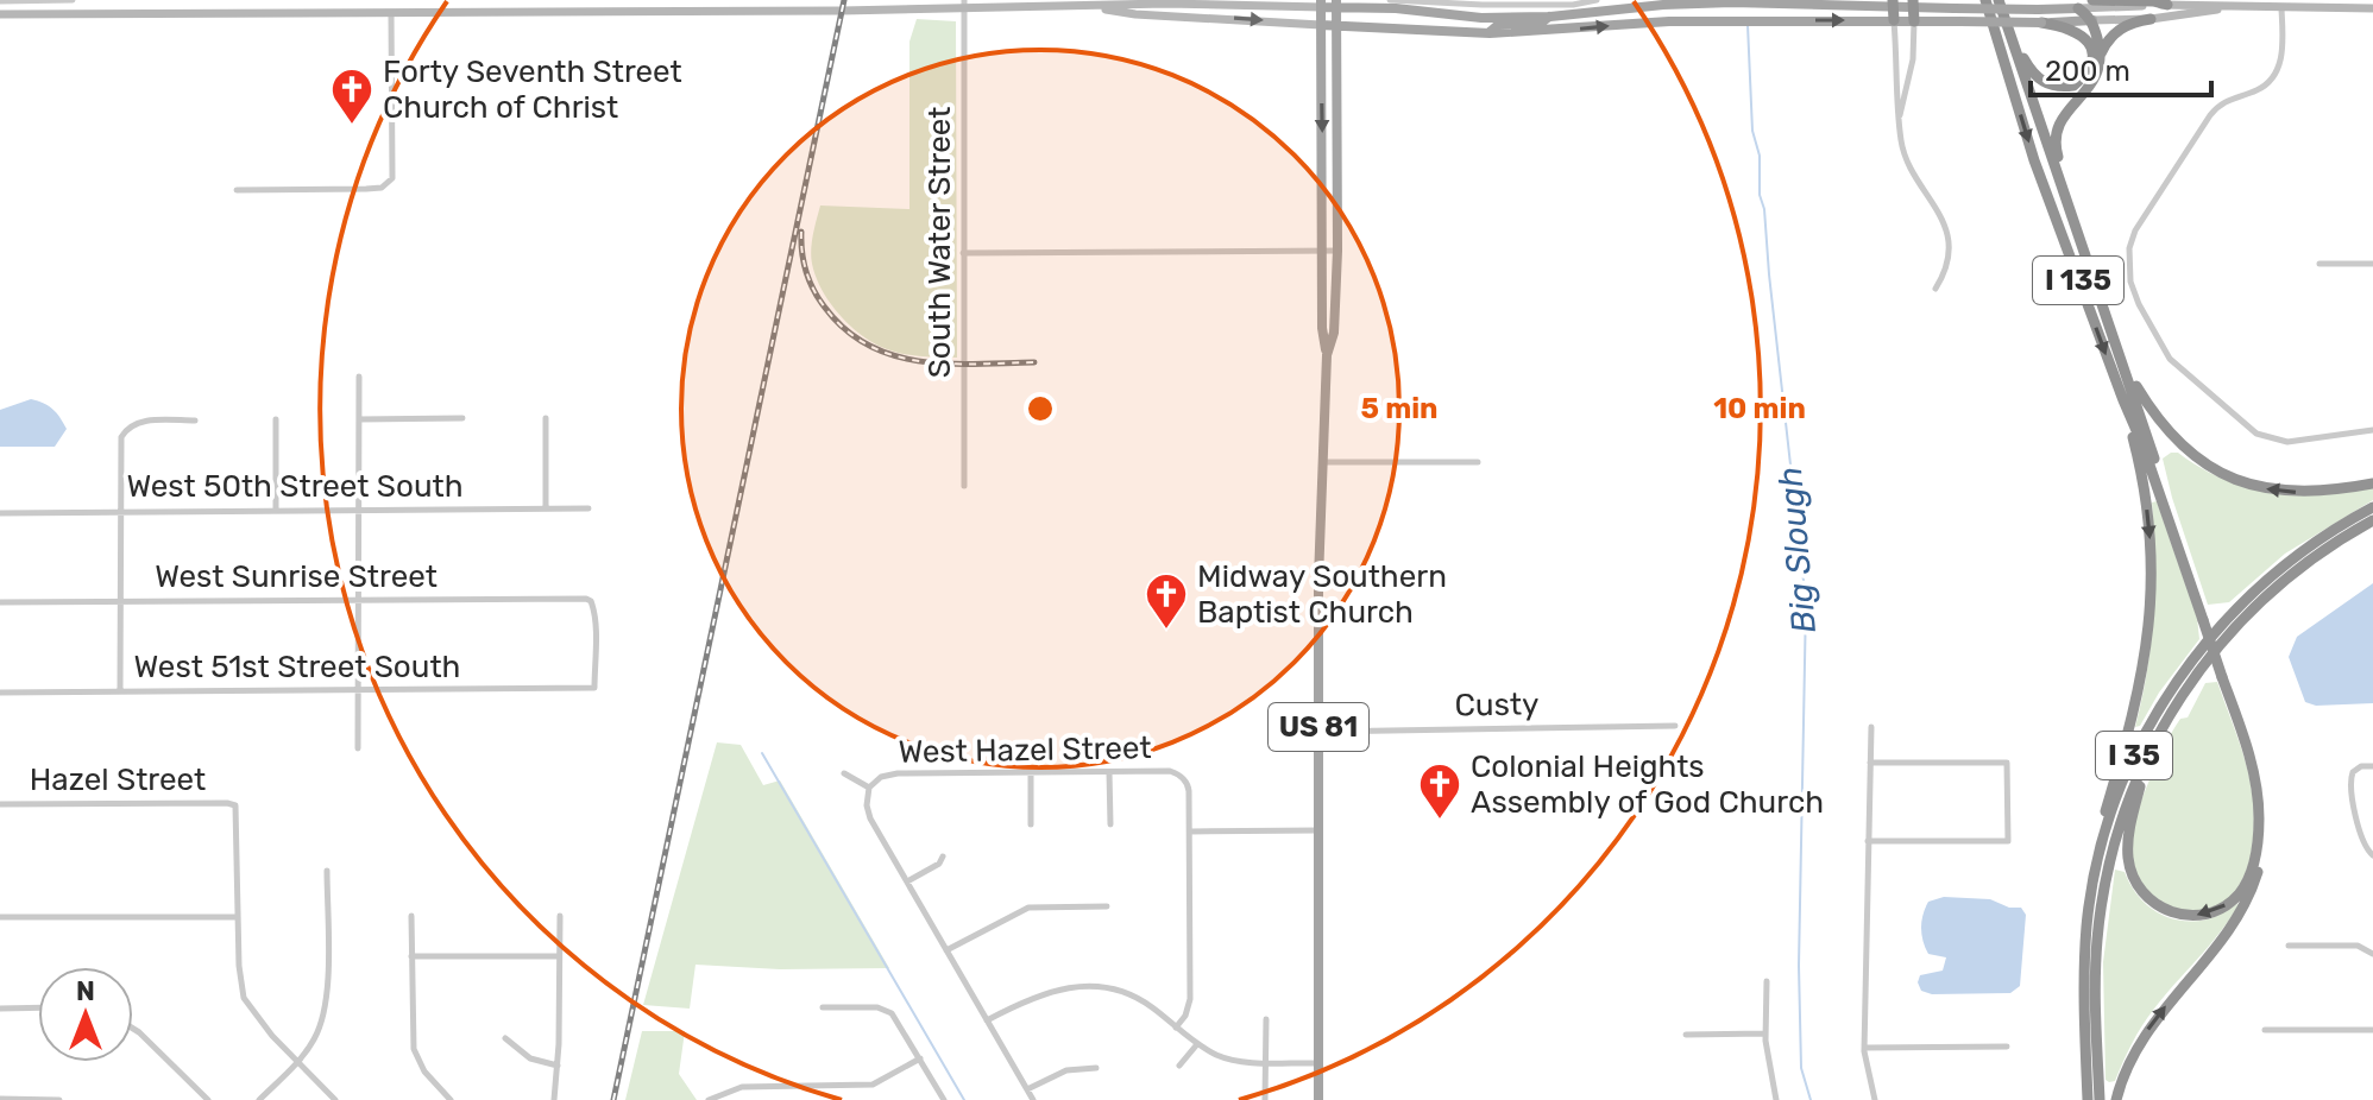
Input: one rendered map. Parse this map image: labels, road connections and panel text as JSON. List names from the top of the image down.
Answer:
{
  "streets": {
    "highway": ["I 135", "I 35"],
    "main road": ["US 81"],
    "street": [
      "South Water Street",
      "West 50th Street South",
      "West Sunrise Street",
      "West 51st Street South",
      "Custy",
      "West Hazel Street",
      "Hazel Street"
    ]
  },
  "crossings": [
    ["West Sunrise Street", "West 51st Street South"],
    ["Custy", "US 81"]
  ],
  "water": ["Big Slough"],
  "places": {
    "church": ["Forty Seventh Street Church of Christ", "Midway Southern Baptist Church", "Colonial Heights Assembly of God Church"]
  },
  "scale_bar": "200 m",
  "north": "top",
  "rings": ["5 min", "10 min"]
}
